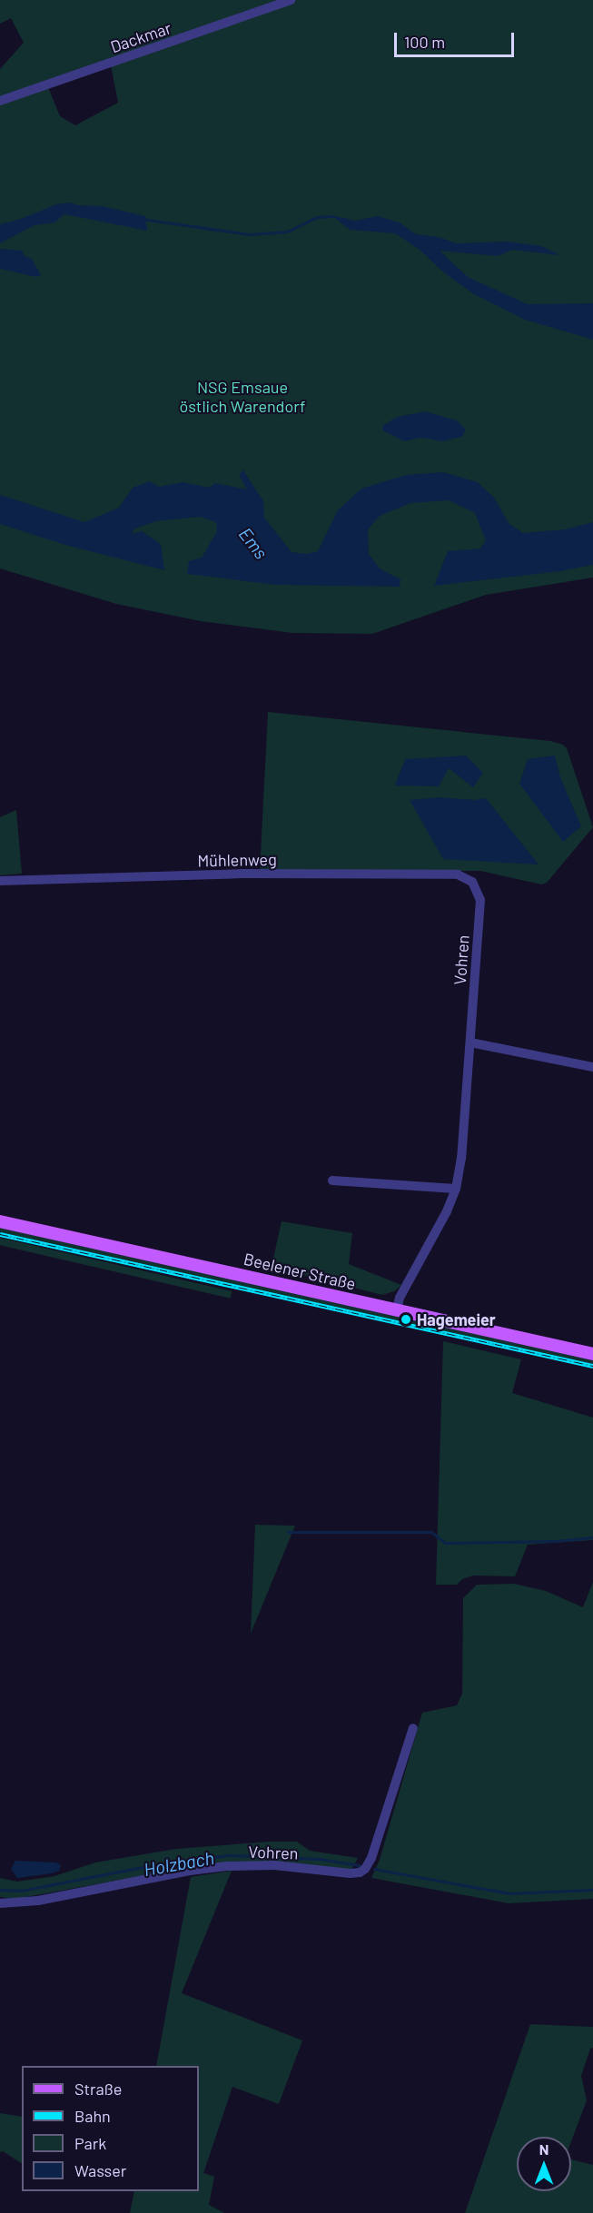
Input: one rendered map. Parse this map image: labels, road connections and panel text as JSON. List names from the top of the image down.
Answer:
{
  "streets": {
    "main road": ["Beelener Straße"],
    "street": ["Dackmar", "Mühlenweg", "Vohren"]
  },
  "crossings": [
    ["Mühlenweg", "Vohren"],
    ["Vohren", "Beelener Straße"]
  ],
  "water": ["Ems", "Holzbach"],
  "parks": ["NSG Emsaue östlich Warendorf"],
  "places": ["Hagemeier"],
  "legend": [
    "Straße",
    "Bahn",
    "Park",
    "Wasser"
  ],
  "scale_bar": "100 m",
  "north": "top"
}
